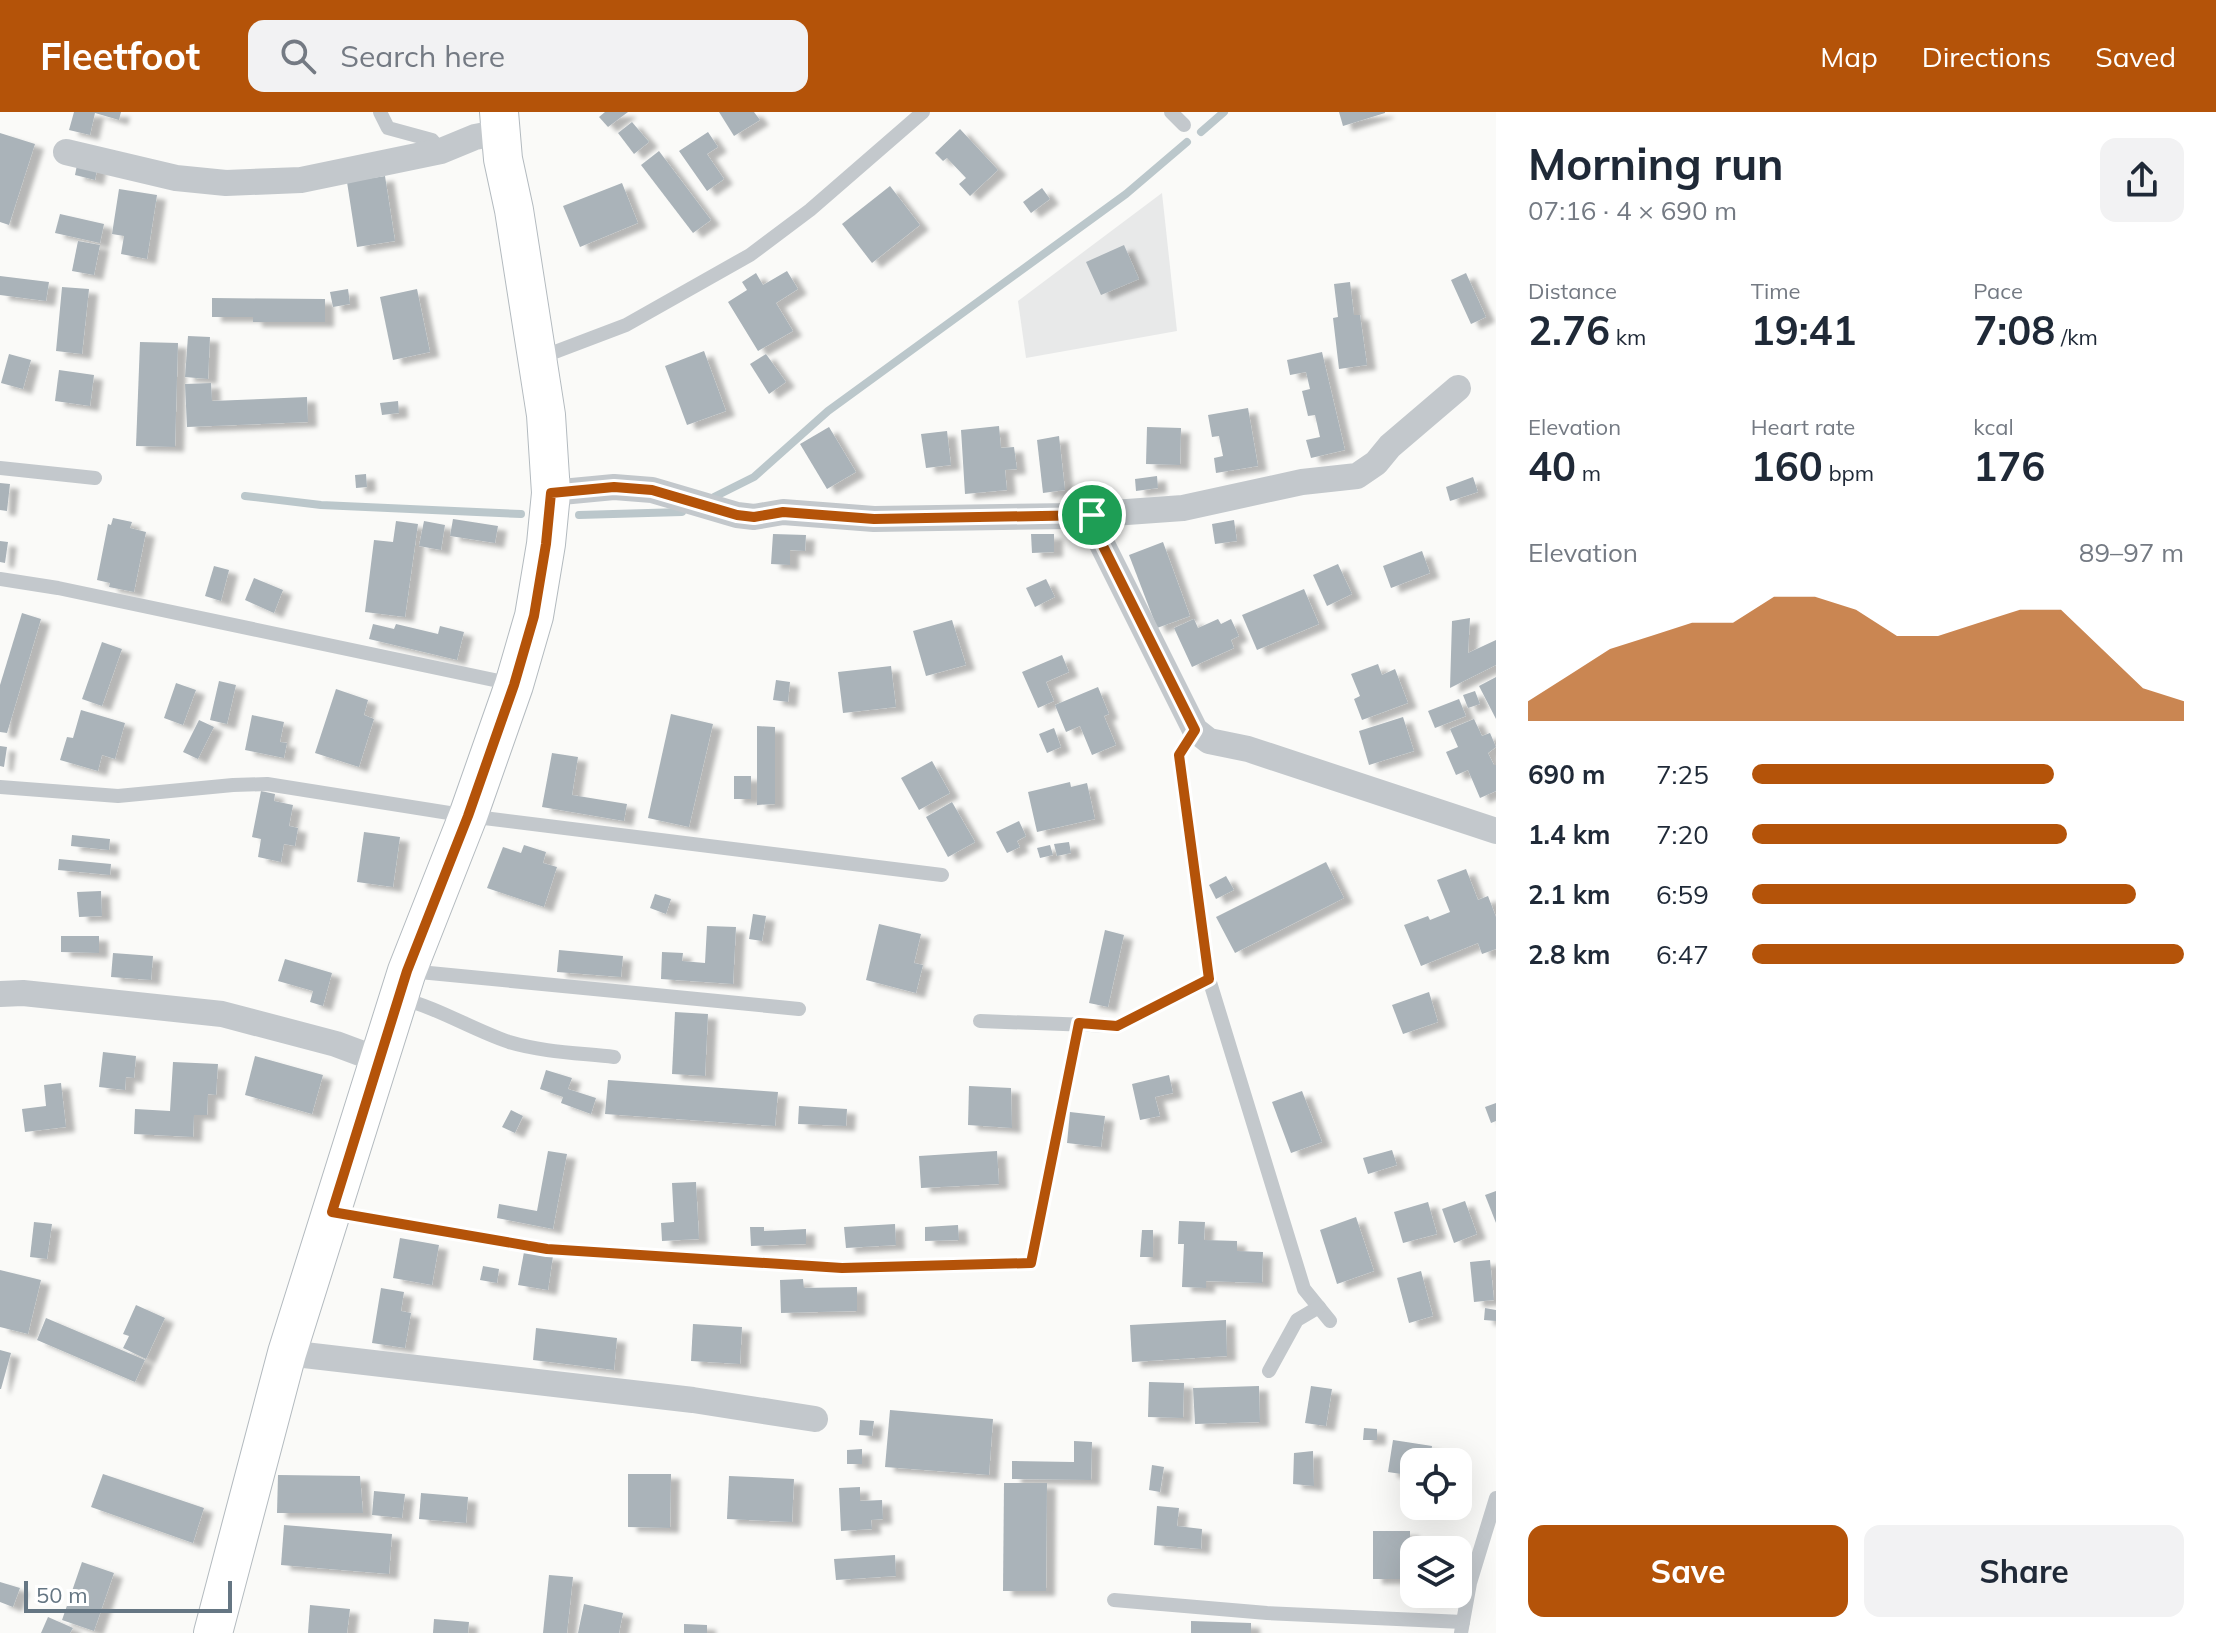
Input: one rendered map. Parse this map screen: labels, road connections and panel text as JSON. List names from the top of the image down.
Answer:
{
  "scale_bar": "50 m",
  "page": {
    "header": "Fleetfoot",
    "search": "Search here",
    "nav": ["Map", "Directions", "Saved"],
    "heading": ["Morning run", "07:16 · 4 × 690 m"],
    "stats": [
      ["Distance", "2.76 km"],
      ["Time", "19:41"],
      ["Pace", "7:08 /km"],
      ["Elevation", "40 m"],
      ["Heart rate", "160 bpm"],
      ["kcal", "176"]
    ],
    "chart": ["Elevation", "89–97 m"],
    "list": [
      {
        "name": "690 m",
        "note": "7:25"
      },
      {
        "name": "1.4 km",
        "note": "7:20"
      },
      {
        "name": "2.1 km",
        "note": "6:59"
      },
      {
        "name": "2.8 km",
        "note": "6:47"
      }
    ],
    "buttons": ["Save", "Share"],
    "scale": "50 m"
  }
}
